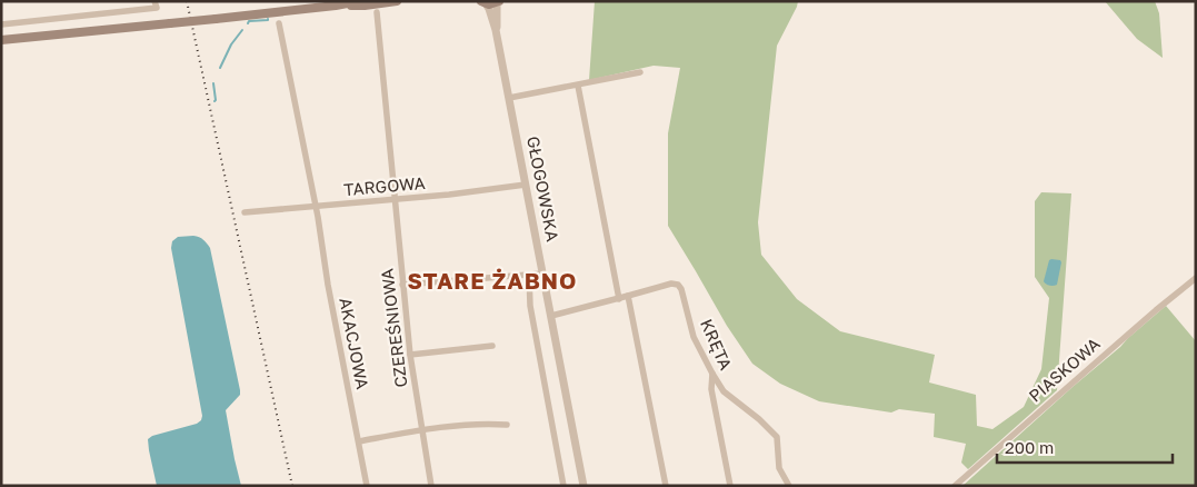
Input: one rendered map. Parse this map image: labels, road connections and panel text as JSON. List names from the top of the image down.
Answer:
{
  "streets": {
    "street": [
      "TARGOWA",
      "GŁOGOWSKA",
      "CZEREŚNIOWA",
      "AKACJOWA",
      "KRĘTA",
      "PIASKOWA"
    ]
  },
  "crossings": [
    ["TARGOWA", "GŁOGOWSKA"],
    ["TARGOWA", "CZEREŚNIOWA"],
    ["TARGOWA", "AKACJOWA"],
    ["GŁOGOWSKA", "KRĘTA"]
  ],
  "districts": ["STARE ŻABNO"],
  "scale_bar": "200 m"
}
